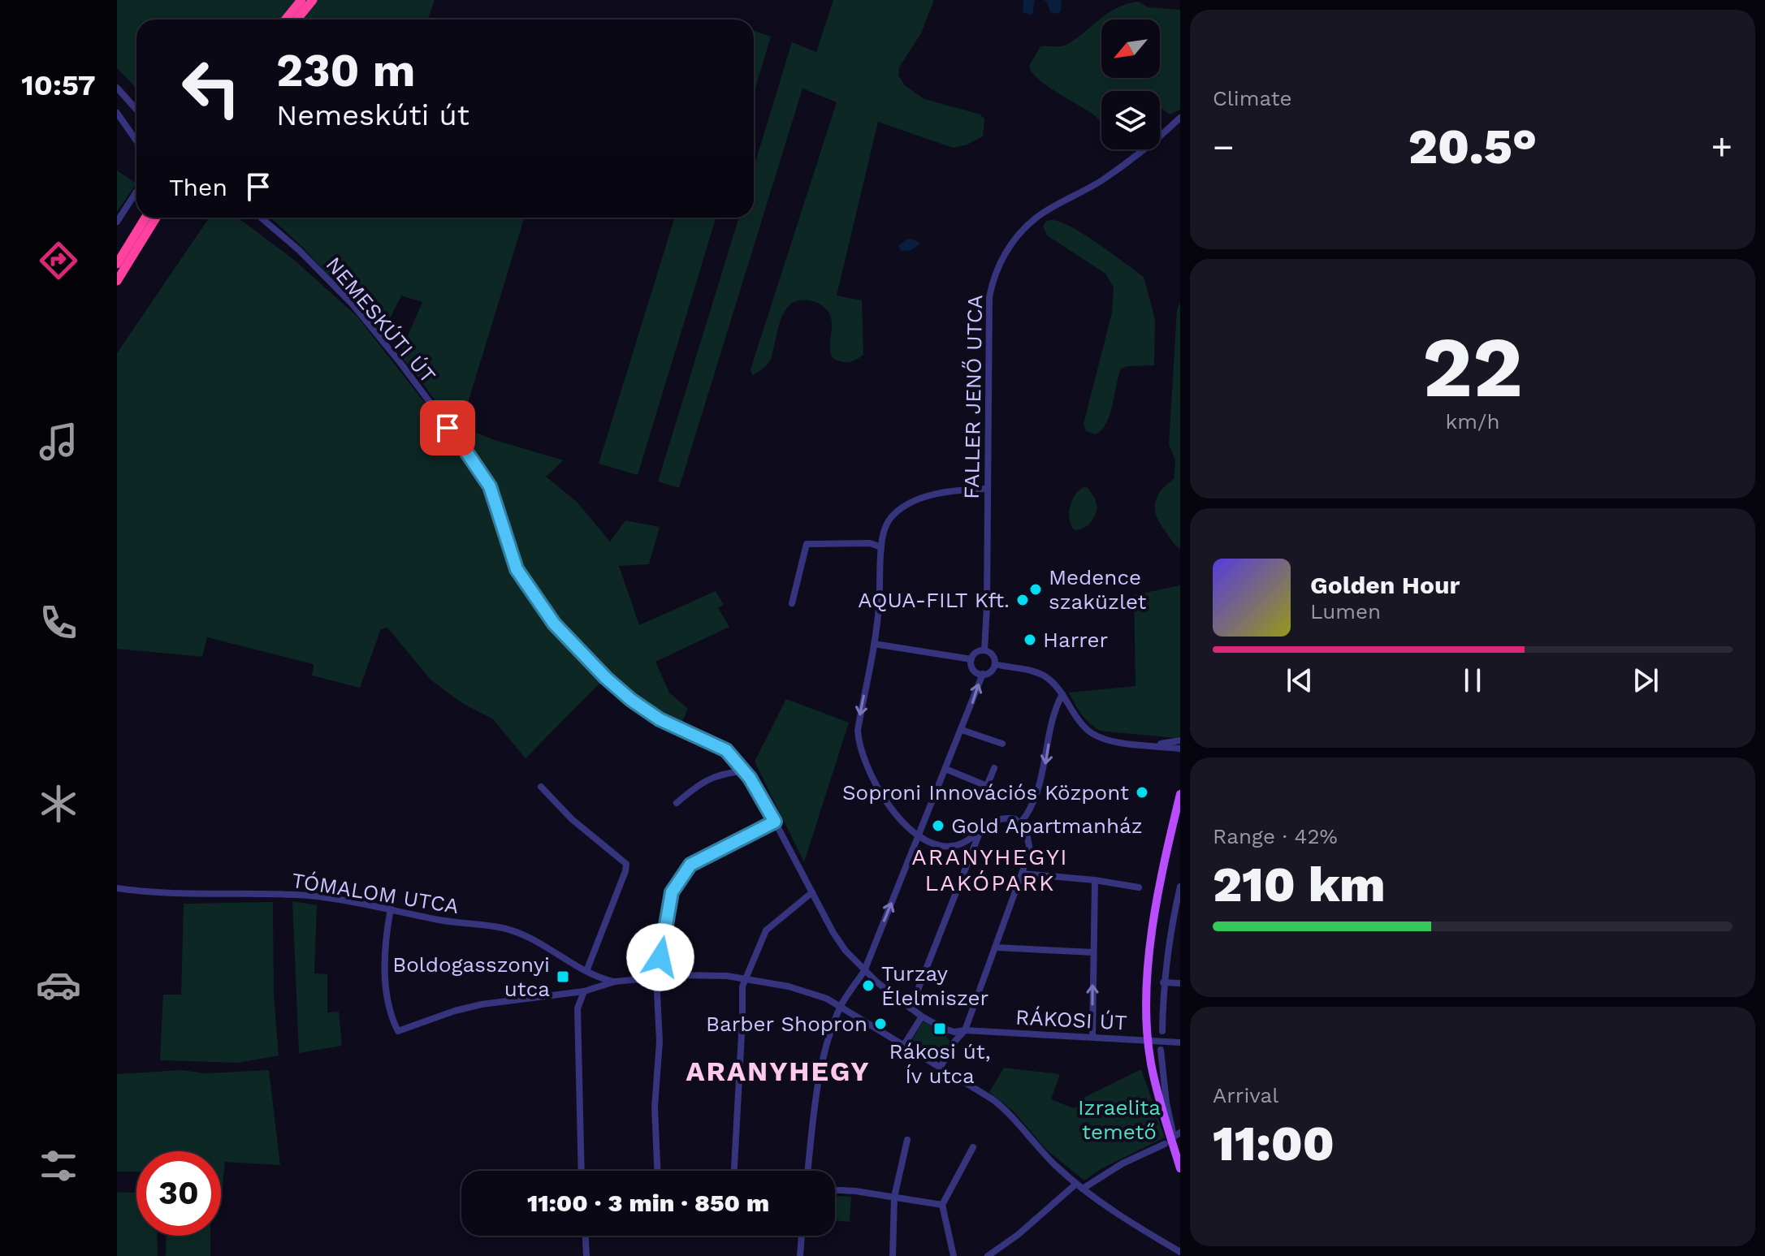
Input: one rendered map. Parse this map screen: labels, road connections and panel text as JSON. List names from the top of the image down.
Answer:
{
  "streets": {
    "street": [
      "NEMESKÚTI ÚT",
      "FALLER JENŐ UTCA",
      "TÓMALOM UTCA",
      "RÁKOSI ÚT"
    ]
  },
  "crossings": [
    ["NEMESKÚTI ÚT", "RÁKOSI ÚT"]
  ],
  "districts": ["ARANYHEGYI LAKÓPARK", "ARANYHEGY"],
  "parks": ["Izraelita temető"],
  "places": {
    "other": [
      "Medence szaküzlet",
      "AQUA-FILT Kft.",
      "Harrer",
      "Soproni Innovációs Központ",
      "Gold Apartmanház",
      "Turzay Élelmiszer",
      "Barber Shopron"
    ],
    "transit": ["Boldogasszonyi utca", "Rákosi út, Ív utca"]
  },
  "north": "bottom left",
  "page": {
    "tabs": "10:57",
    "tile": [
      "Climate",
      ["22", "km/h"],
      ["Range · 42%", "210 km"],
      ["Arrival", "11:00"]
    ],
    "turn": ["230 m", "Nemeskúti út"],
    "heat": ["−", "20.5°", "+"],
    "then": "Then",
    "song": ["Golden Hour", "Lumen"],
    "limit": "30",
    "trip": "11:00 · 3 min · 850 m"
  }
}
